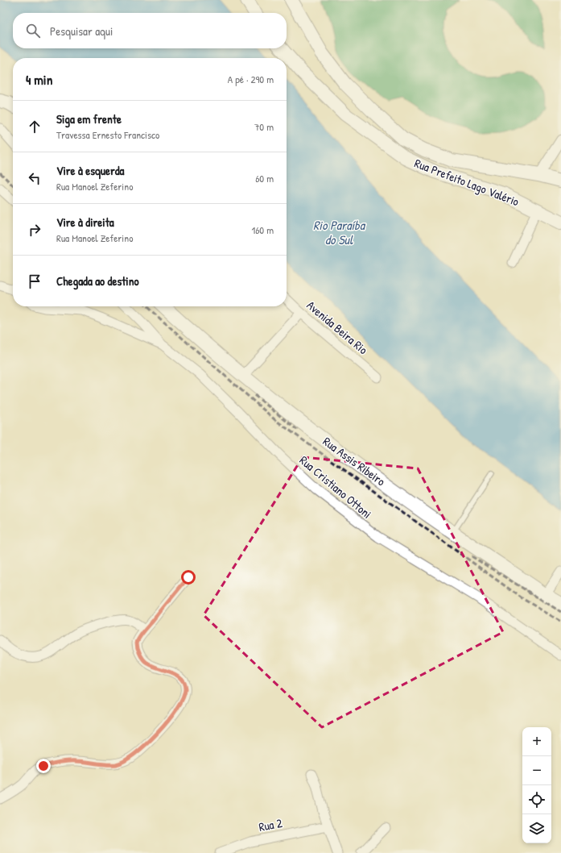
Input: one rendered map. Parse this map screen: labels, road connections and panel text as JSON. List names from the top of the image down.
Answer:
{
  "streets": {
    "street": [
      "Rua Prefeito Lago Valério",
      "Avenida Beira Rio",
      "Rua Assis Ribeiro",
      "Rua Cristiano Ottoni",
      "Rua 2"
    ]
  },
  "water": ["Rio Paraíba do Sul"],
  "page": {
    "search": "Pesquisar aqui",
    "heading": ["4 min", "A pé · 290 m"],
    "list": [
      ["Siga em frente", "Travessa Ernesto Francisco", "70 m"],
      ["Vire à esquerda", "Rua Manoel Zeferino", "60 m"],
      ["Vire à direita", "Rua Manoel Zeferino", "160 m"],
      "Chegada ao destino"
    ],
    "map_buttons": ["+", "−"]
  }
}
